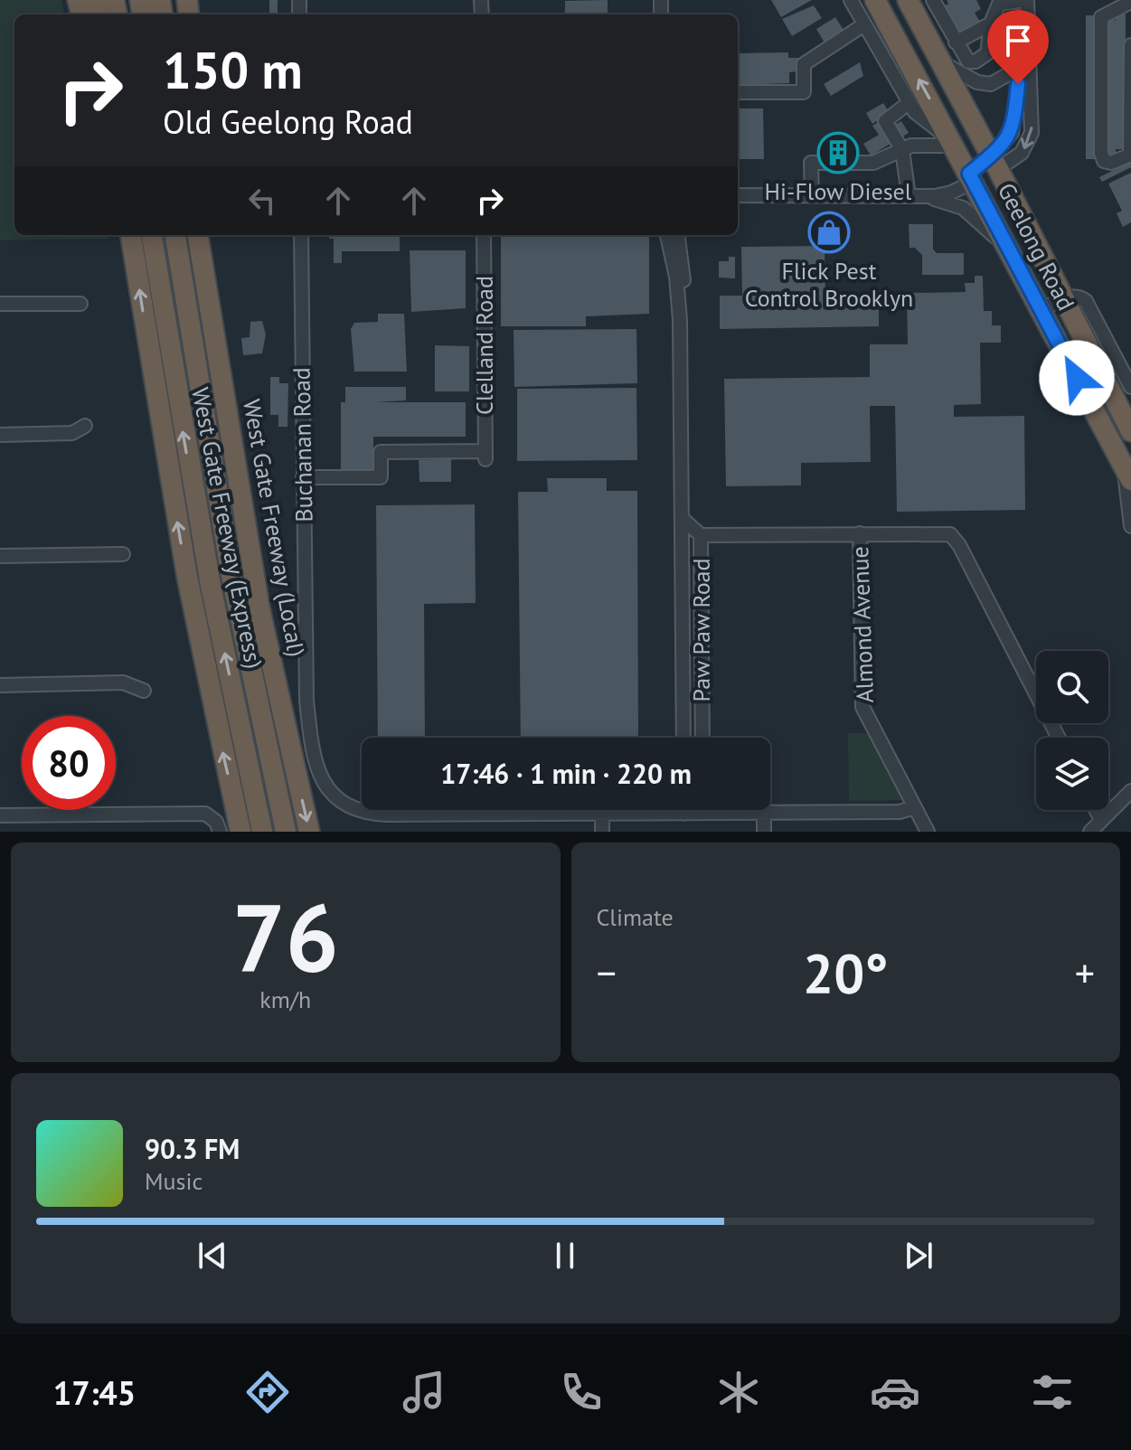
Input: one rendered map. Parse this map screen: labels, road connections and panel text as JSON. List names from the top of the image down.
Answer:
{
  "streets": {
    "highway": ["Geelong Road", "West Gate Freeway (Express)", "West Gate Freeway (Local)"],
    "street": [
      "Clelland Road",
      "Buchanan Road",
      "Almond Avenue",
      "Paw Paw Road"
    ]
  },
  "crossings": [
    ["Clelland Road", "Buchanan Road"]
  ],
  "places": {
    "building": ["Hi-Flow Diesel"],
    "shop": ["Flick Pest Control Brooklyn"]
  },
  "page": {
    "turn": ["150 m", "Old Geelong Road"],
    "limit": "80",
    "trip": "17:46 · 1 min · 220 m",
    "tile": [
      ["76", "km/h"],
      "Climate"
    ],
    "heat": ["−", "20°", "+"],
    "song": ["90.3 FM", "Music"],
    "tabs": "17:45"
  }
}
